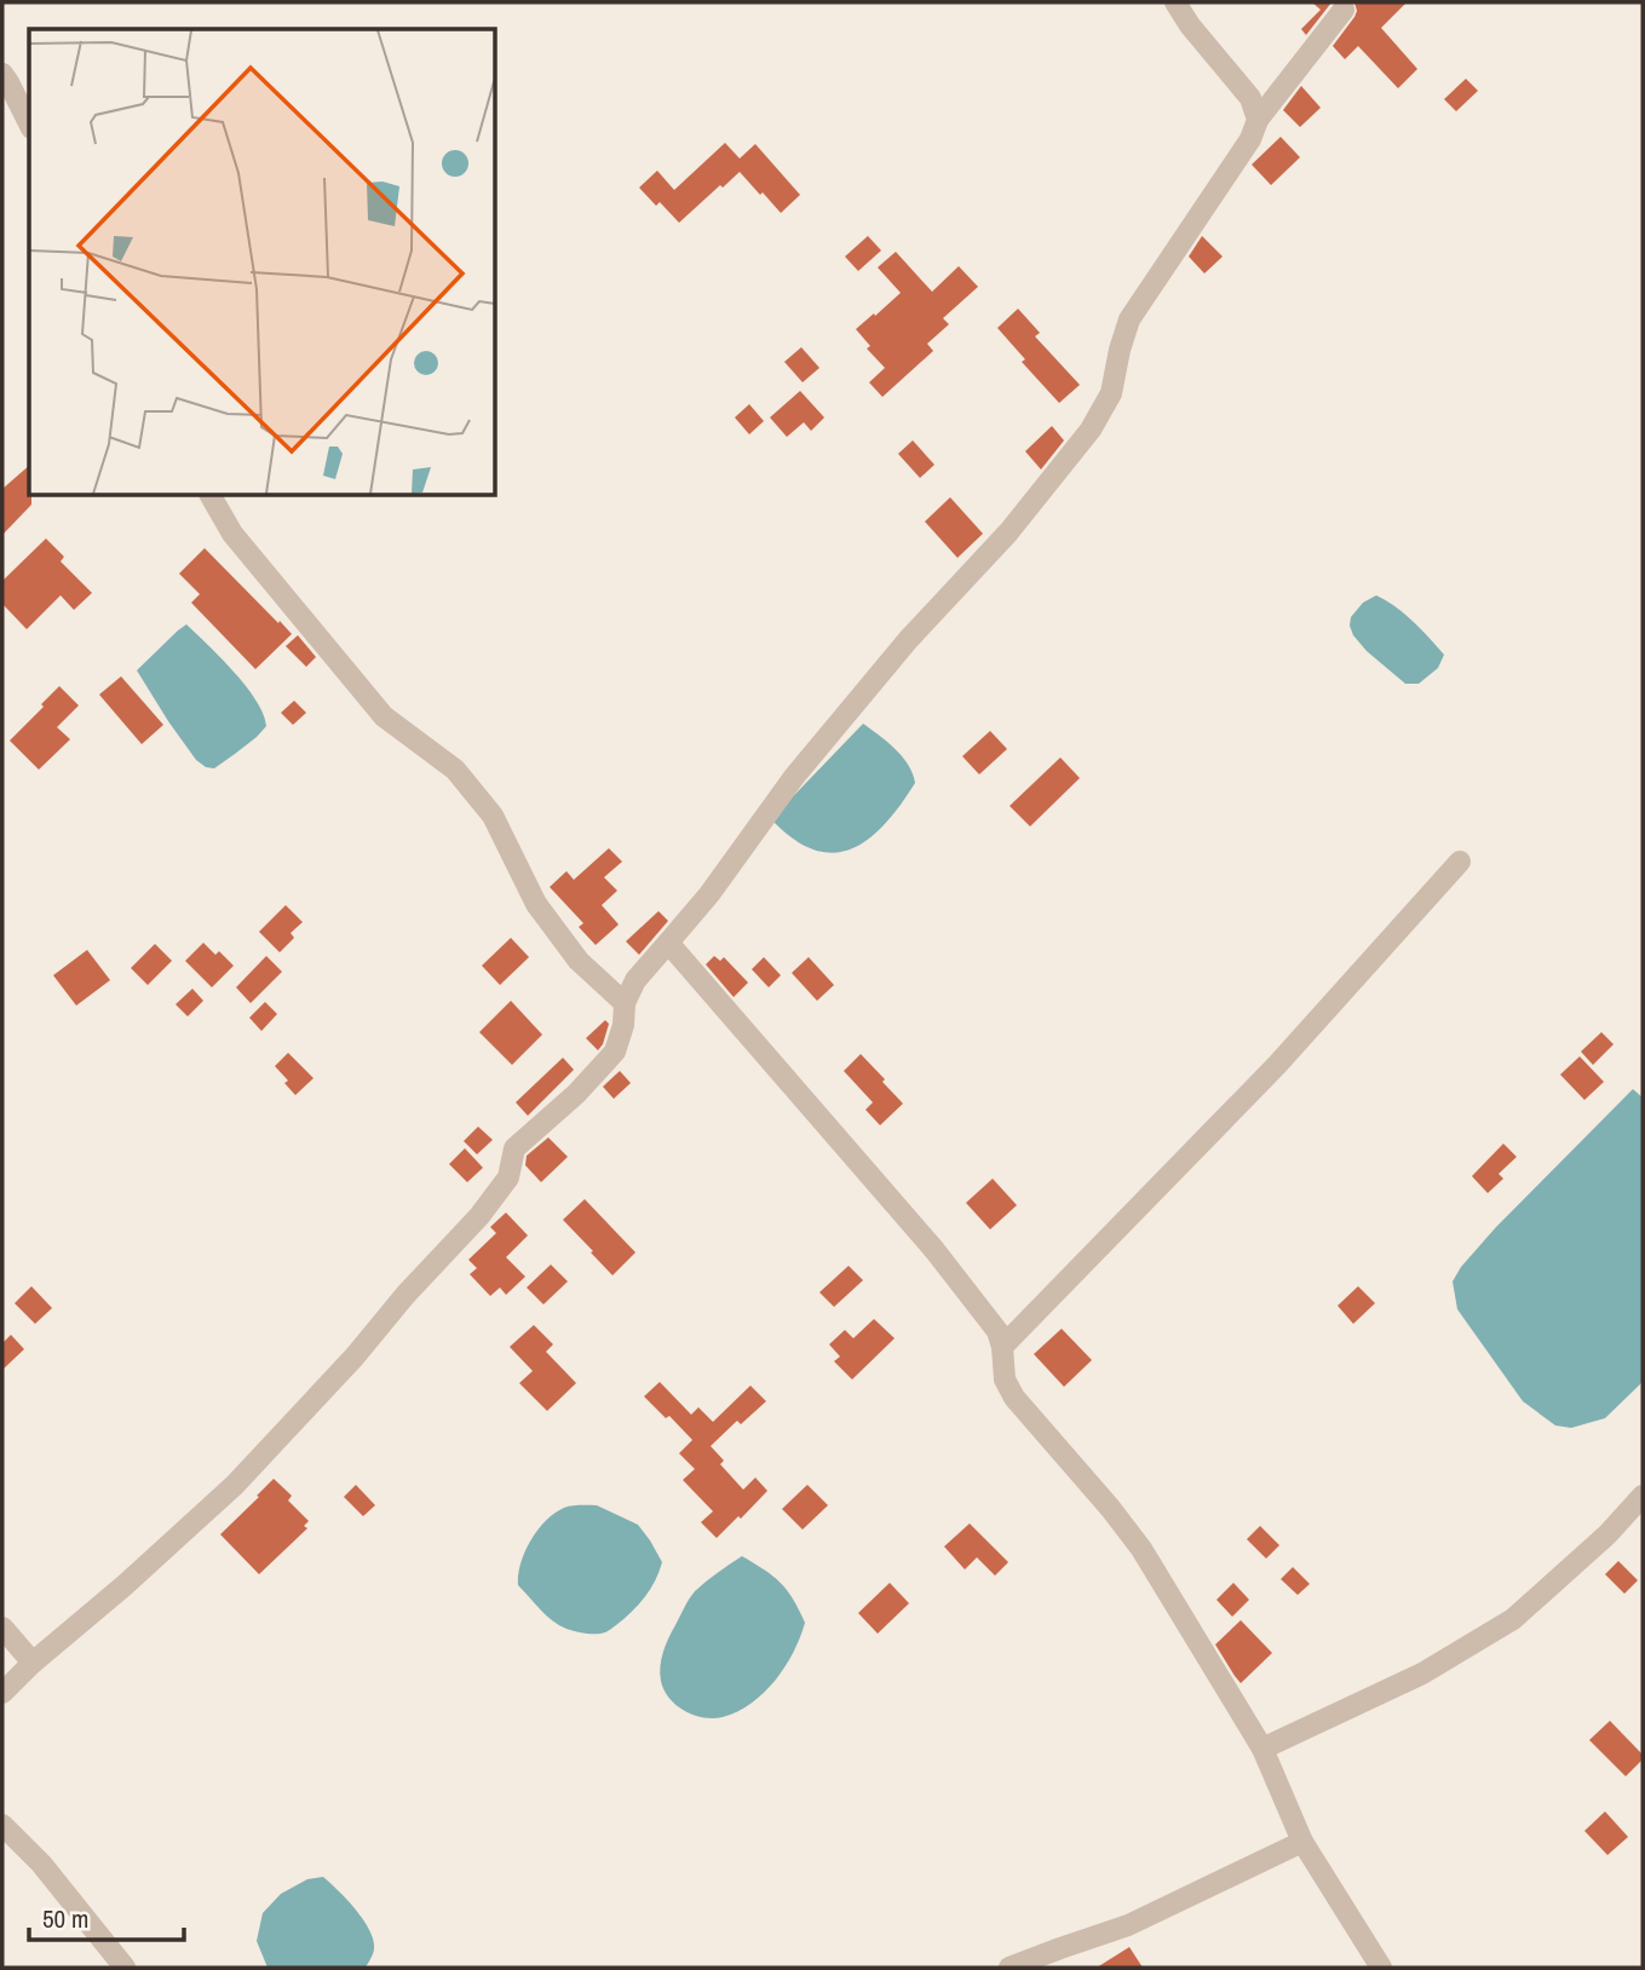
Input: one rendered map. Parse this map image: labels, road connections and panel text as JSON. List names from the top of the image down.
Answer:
{
  "scale_bar": "50 m"
}
